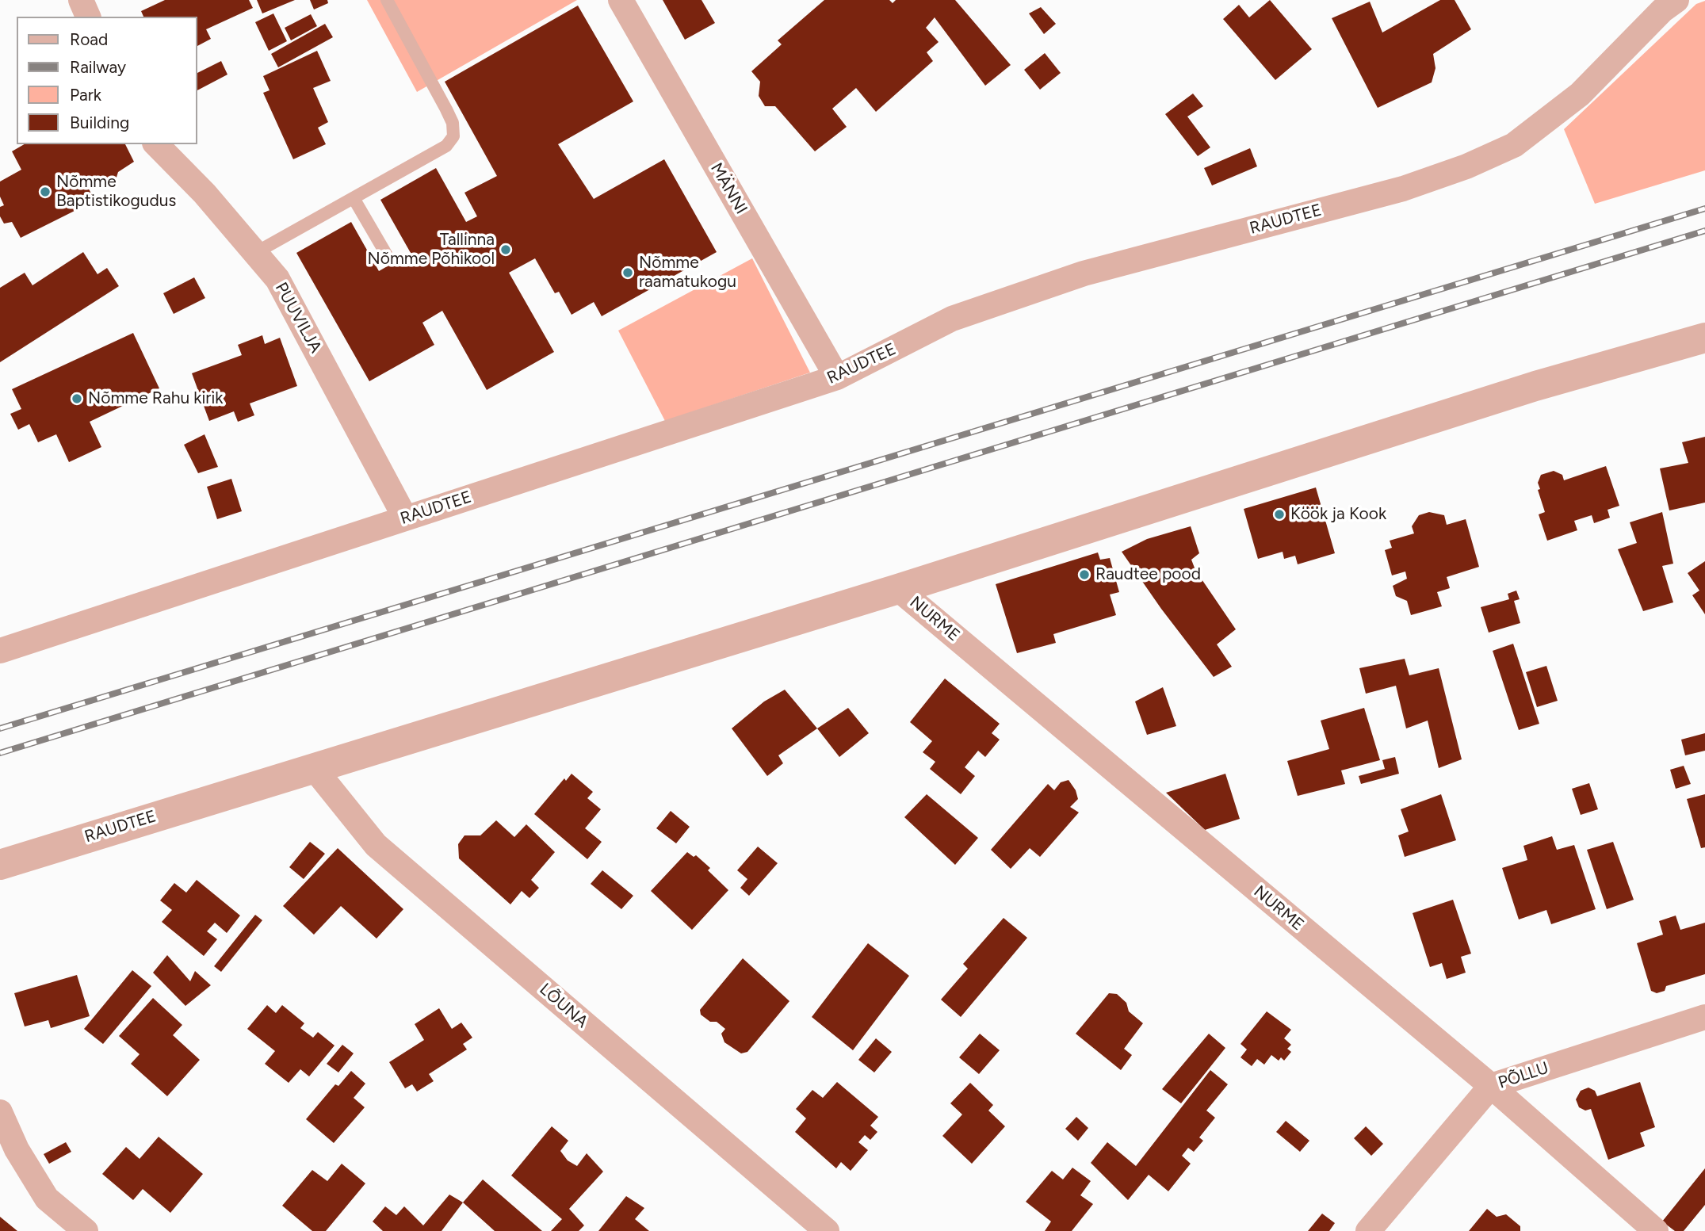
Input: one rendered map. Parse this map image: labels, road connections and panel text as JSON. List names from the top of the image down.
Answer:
{
  "streets": {
    "street": [
      "MÄNNI",
      "RAUDTEE",
      "PUUVILJA",
      "NURME",
      "LÕUNA",
      "PÕLLU"
    ]
  },
  "crossings": [
    ["MÄNNI", "RAUDTEE"],
    ["RAUDTEE", "PUUVILJA"],
    ["RAUDTEE", "NURME"],
    ["RAUDTEE", "LÕUNA"],
    ["NURME", "PÕLLU"]
  ],
  "places": [
    "Nõmme Baptistikogudus",
    "Tallinna Nõmme Põhikool",
    "Nõmme raamatukogu",
    "Nõmme Rahu kirik",
    "Köök ja Kook",
    "Raudtee pood"
  ],
  "legend": [
    "Road",
    "Railway",
    "Park",
    "Building"
  ]
}
